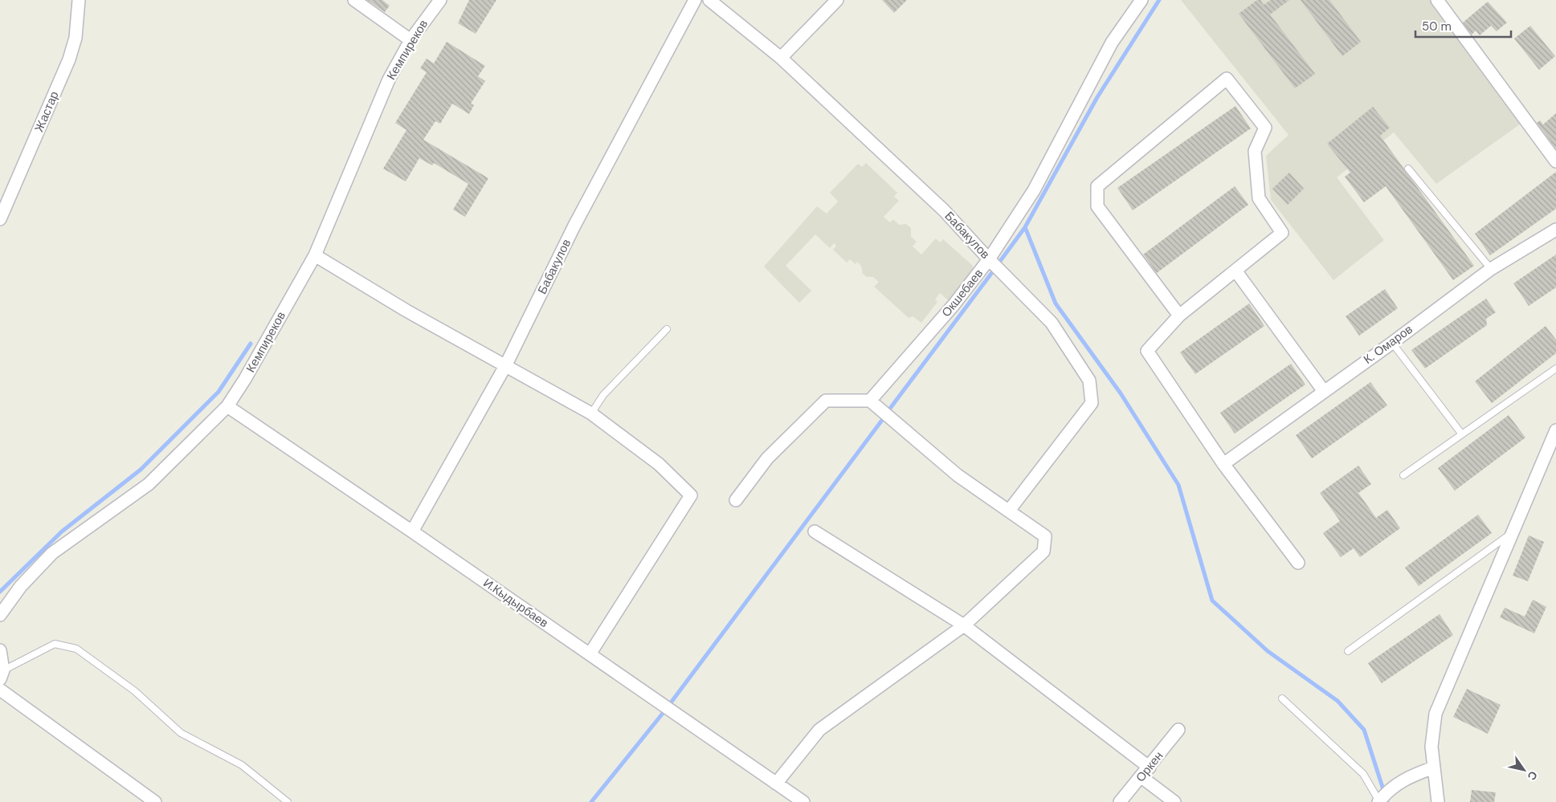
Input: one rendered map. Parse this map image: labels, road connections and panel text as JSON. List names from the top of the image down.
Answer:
{
  "streets": {
    "street": [
      "Кемпиреков",
      "Жастар",
      "Бабакулов",
      "Окшебаев",
      "К. Омаров",
      "И.Кыдырбаев",
      "Оркен"
    ]
  },
  "crossings": [
    ["Кемпиреков", "И.Кыдырбаев"],
    ["Бабакулов", "Окшебаев"],
    ["Бабакулов", "И.Кыдырбаев"]
  ],
  "scale_bar": "50 m",
  "north": "bottom right"
}
